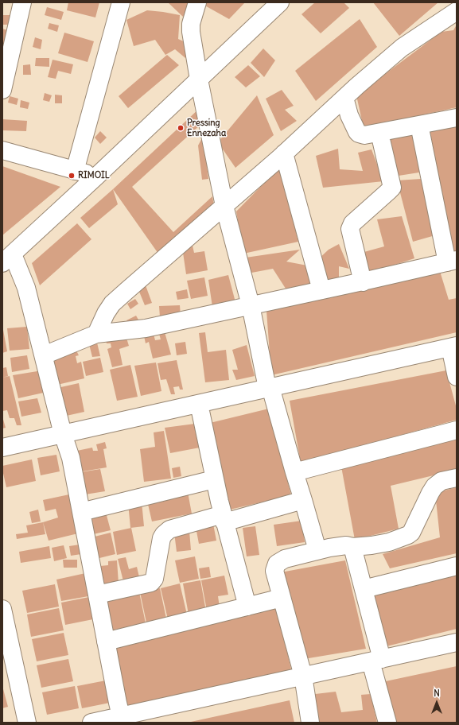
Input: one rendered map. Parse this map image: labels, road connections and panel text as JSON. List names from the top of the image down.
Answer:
{
  "places": ["Pressing Ennezaha", "RIMOIL"],
  "north": "top"
}
